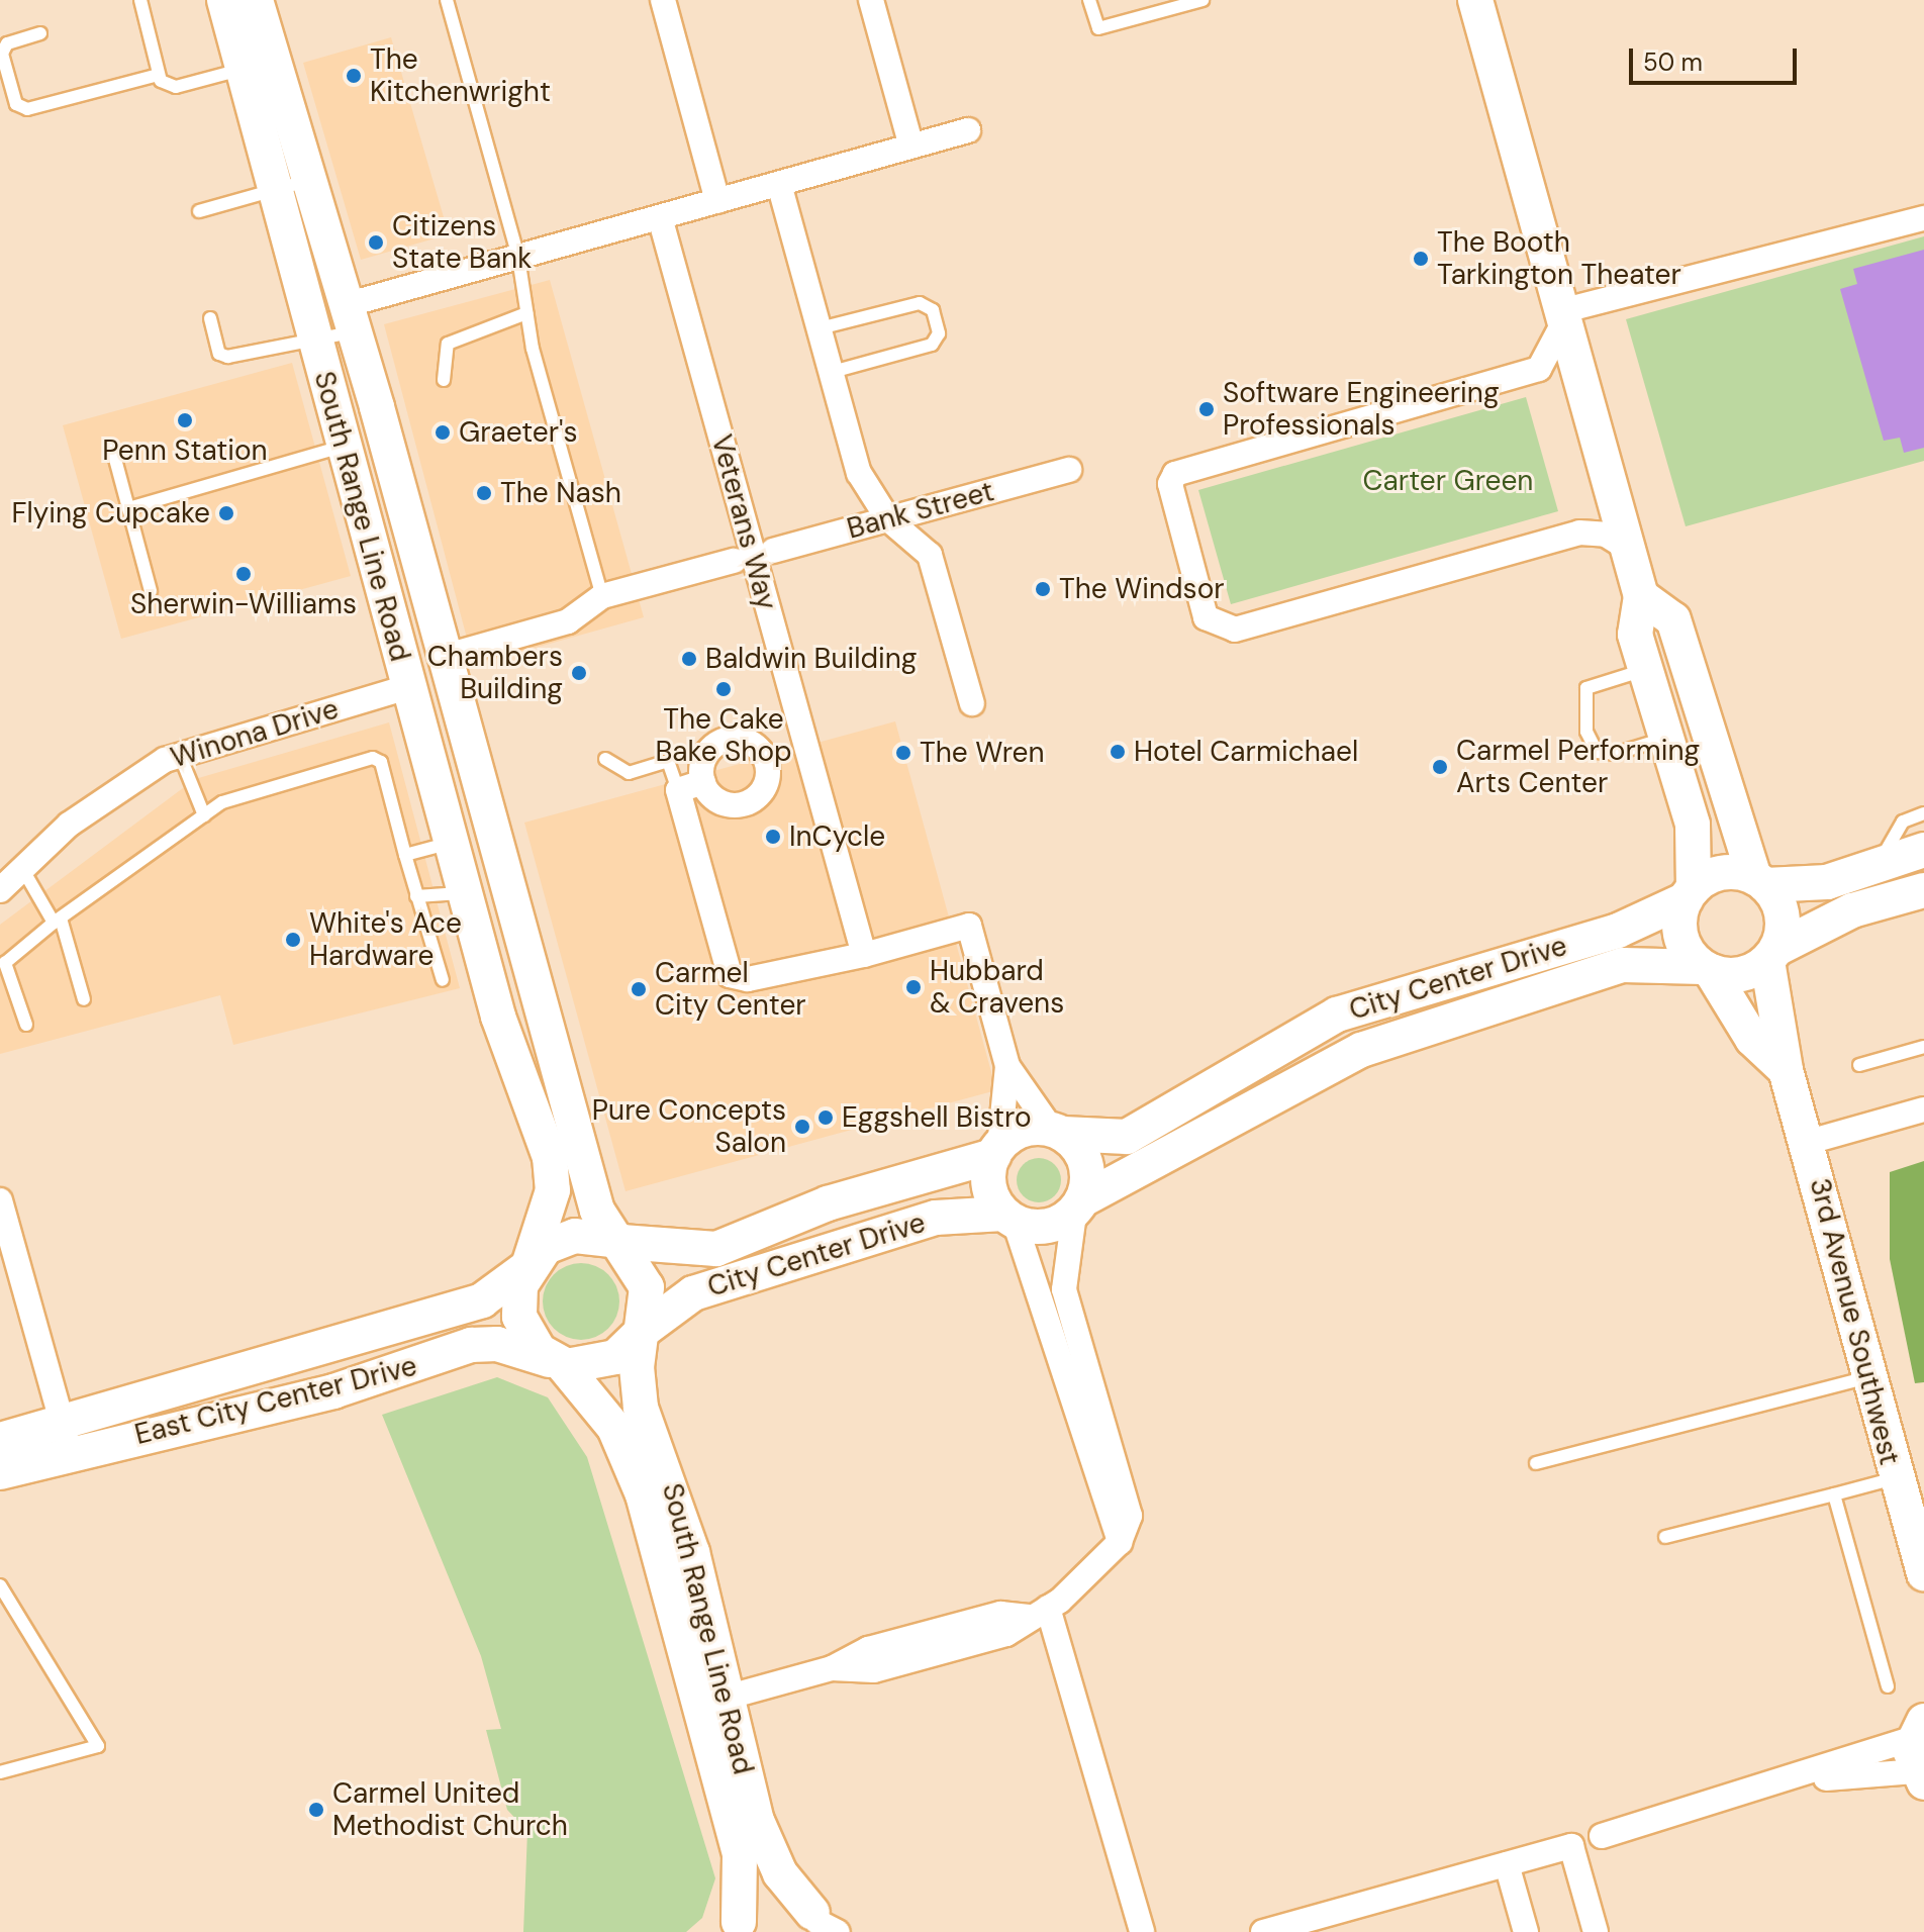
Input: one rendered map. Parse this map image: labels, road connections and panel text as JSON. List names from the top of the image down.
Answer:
{
  "streets": {
    "street": [
      "Bank Street",
      "South Range Line Road",
      "Veterans Way",
      "Winona Drive",
      "City Center Drive",
      "3rd Avenue Southwest",
      "East City Center Drive"
    ]
  },
  "crossings": [
    ["South Range Line Road", "Winona Drive"],
    ["South Range Line Road", "City Center Drive"],
    ["South Range Line Road", "East City Center Drive"],
    ["City Center Drive", "3rd Avenue Southwest"],
    ["City Center Drive", "East City Center Drive"]
  ],
  "parks": ["Carter Green"],
  "places": [
    "The Kitchenwright",
    "Citizens State Bank",
    "The Booth Tarkington Theater",
    "Software Engineering Professionals",
    "Penn Station",
    "Graeter's",
    "The Nash",
    "Flying Cupcake",
    "Sherwin-Williams",
    "The Windsor",
    "Baldwin Building",
    "Chambers Building",
    "The Cake Bake Shop",
    "Hotel Carmichael",
    "The Wren",
    "Carmel Performing Arts Center",
    "InCycle",
    "White's Ace Hardware",
    "Hubbard & Cravens",
    "Carmel City Center",
    "Eggshell Bistro",
    "Pure Concepts Salon",
    "Carmel United Methodist Church"
  ],
  "scale_bar": "50 m"
}
